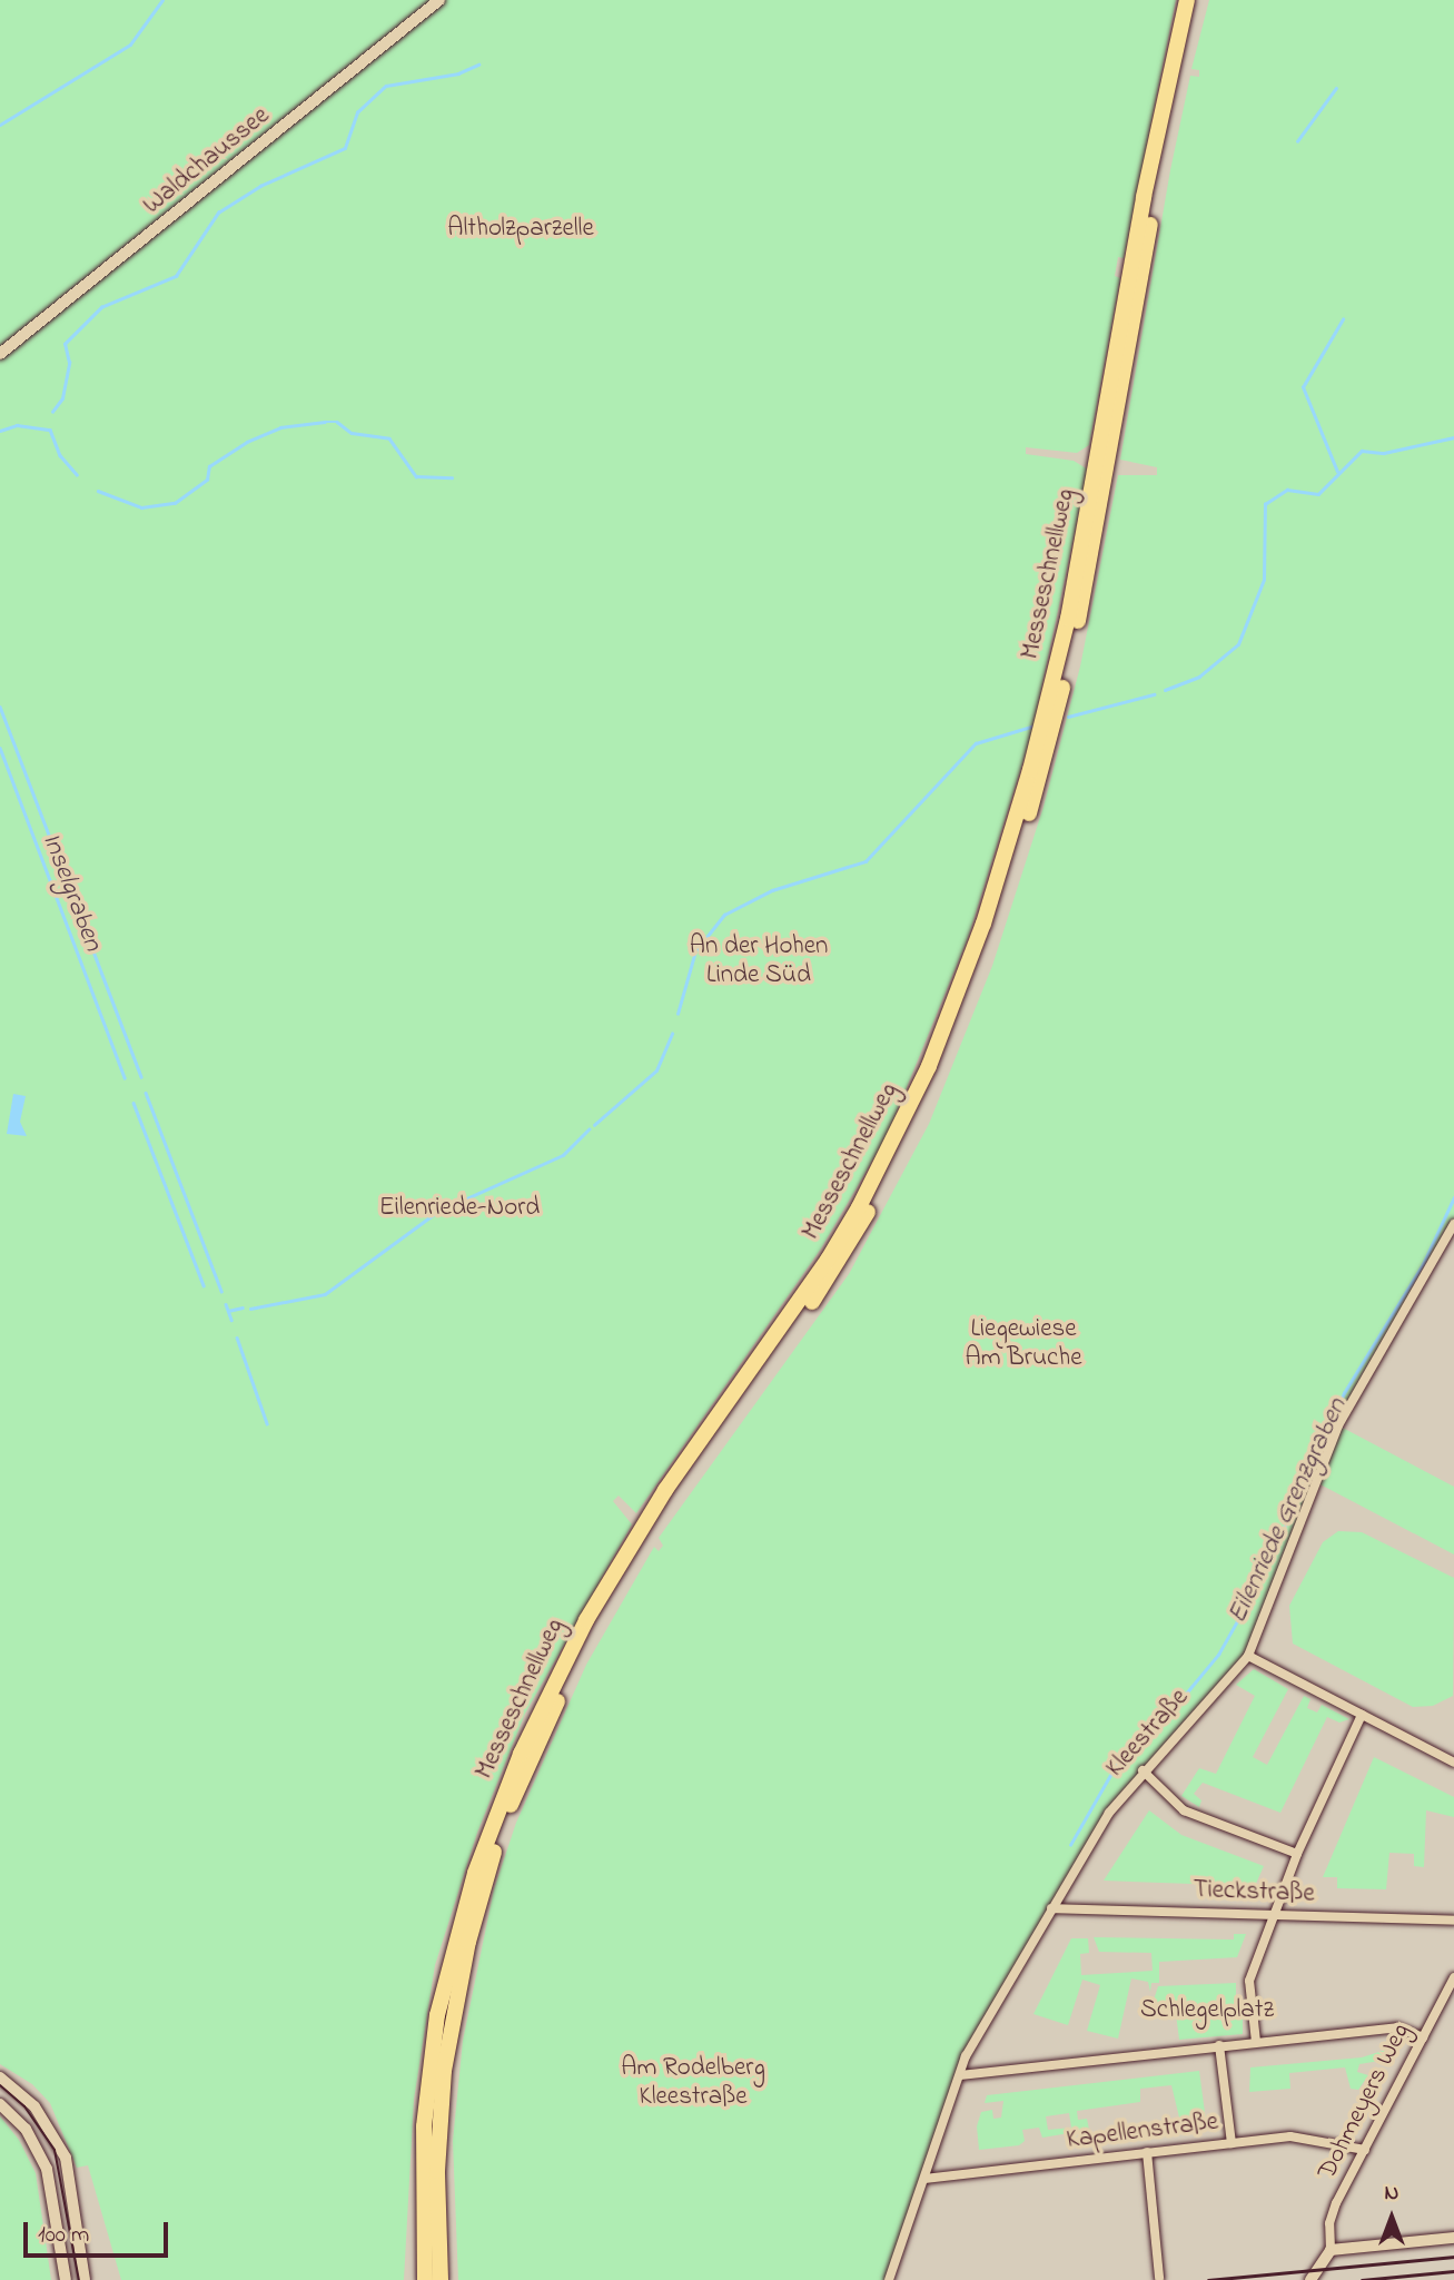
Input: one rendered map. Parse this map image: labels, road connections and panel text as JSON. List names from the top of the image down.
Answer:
{
  "streets": {
    "highway": ["Messeschnellweg"],
    "street": [
      "Waldchaussee",
      "Kleestraße",
      "Tieckstraße",
      "Dohmeyers Weg",
      "Kapellenstraße"
    ]
  },
  "crossings": [
    ["Kleestraße", "Tieckstraße"],
    ["Kleestraße", "Kapellenstraße"],
    ["Dohmeyers Weg", "Kapellenstraße"]
  ],
  "water": ["Inselgraben", "Eilenriede Grenzgraben"],
  "parks": [
    "Altholzparzelle",
    "An der Hohen Linde Süd",
    "Eilenriede-Nord",
    "Liegewiese Am Bruche",
    "Schlegelplatz",
    "Am Rodelberg Kleestraße"
  ],
  "scale_bar": "100 m",
  "north": "top"
}
